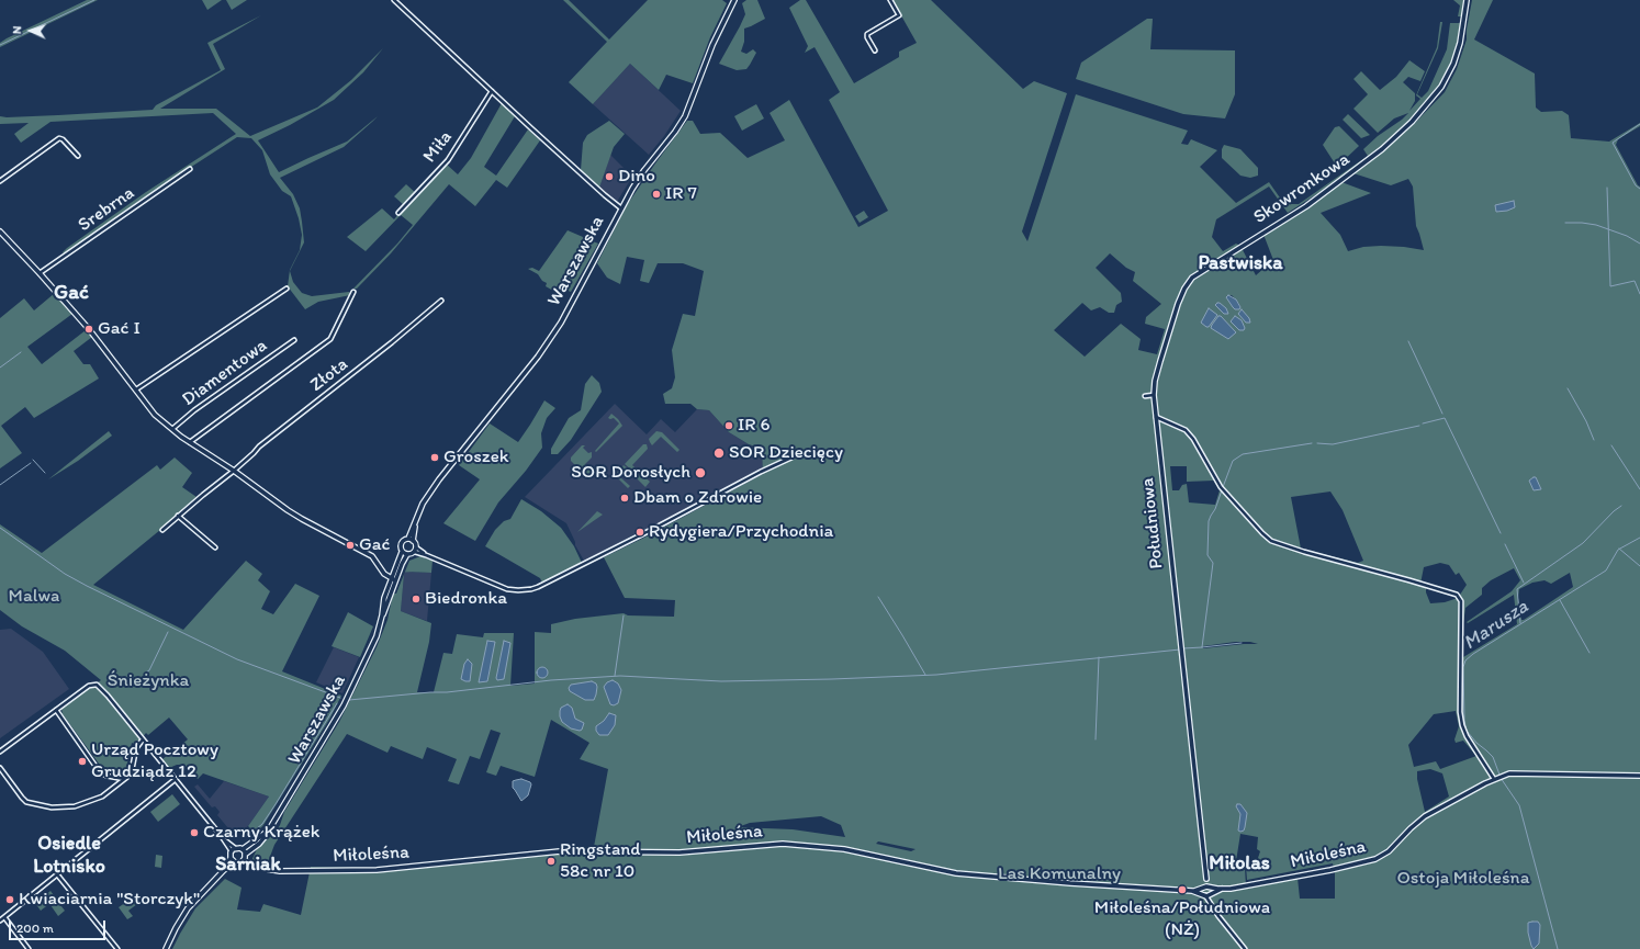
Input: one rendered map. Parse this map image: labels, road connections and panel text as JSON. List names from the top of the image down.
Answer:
{
  "streets": {
    "street": [
      "Miła",
      "Skowronkowa",
      "Srebrna",
      "Warszawska",
      "Diamentowa",
      "Złota",
      "Południowa",
      "Miłoleśna"
    ]
  },
  "crossings": [
    ["Skowronkowa", "Południowa"],
    ["Warszawska", "Miłoleśna"]
  ],
  "districts": [
    "Pastwiska",
    "Gać",
    "Osiedle Lotnisko",
    "Miłolas",
    "Sarniak"
  ],
  "water": ["Marusza"],
  "parks": [
    "Malwa",
    "Śnieżynka",
    "Las Komunalny",
    "Ostoja Miłoleśna"
  ],
  "places": [
    "Dino",
    "IR 7",
    "Gać I",
    "IR 6",
    "SOR Dziecięcy",
    "Groszek",
    "SOR Dorosłych",
    "Dbam o Zdrowie",
    "Rydygiera/Przychodnia",
    "Gać",
    "Biedronka",
    "Urząd Pocztowy Grudziądz 12",
    "Czarny Krążek",
    "Ringstand 58c nr 10",
    "Miłoleśna/Południowa (NŻ)",
    "Kwiaciarnia \"Storczyk\""
  ],
  "scale_bar": "200 m",
  "north": "left"
}
